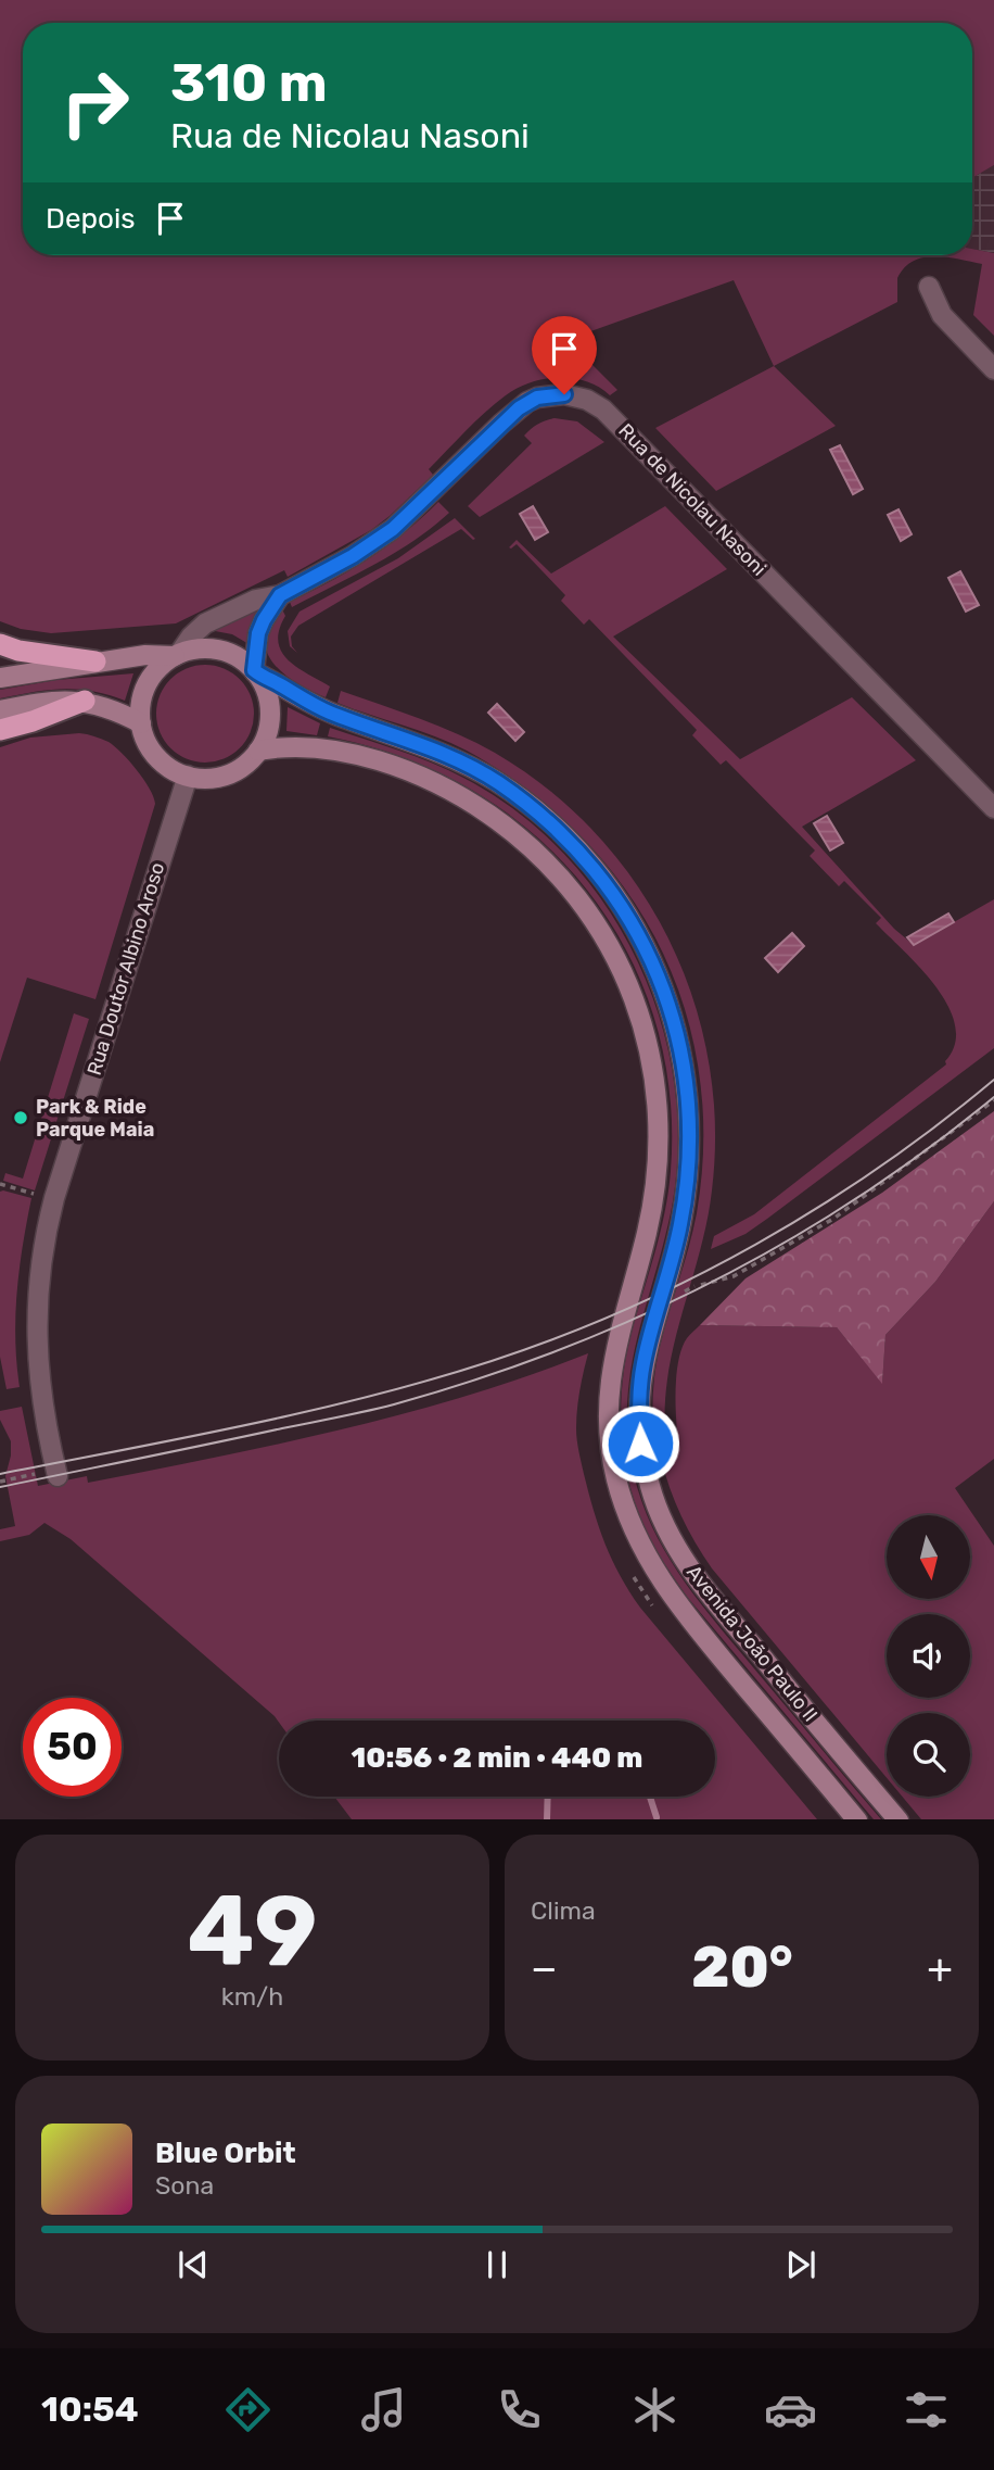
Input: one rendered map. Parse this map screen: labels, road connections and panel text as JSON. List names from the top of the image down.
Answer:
{
  "streets": {
    "main road": ["Avenida João Paulo II"],
    "street": ["Rua de Nicolau Nasoni", "Rua Doutor Albino Aroso"]
  },
  "crossings": [
    ["Rua de Nicolau Nasoni", "Rua Doutor Albino Aroso"],
    ["Rua de Nicolau Nasoni", "Avenida João Paulo II"],
    ["Rua Doutor Albino Aroso", "Avenida João Paulo II"]
  ],
  "places": ["Park & Ride Parque Maia"],
  "north": "bottom",
  "page": {
    "turn": ["310 m", "Rua de Nicolau Nasoni"],
    "then": "Depois",
    "limit": "50",
    "trip": "10:56 · 2 min · 440 m",
    "tile": [
      ["49", "km/h"],
      "Clima"
    ],
    "heat": ["−", "20°", "+"],
    "song": ["Blue Orbit", "Sona"],
    "tabs": "10:54"
  }
}
